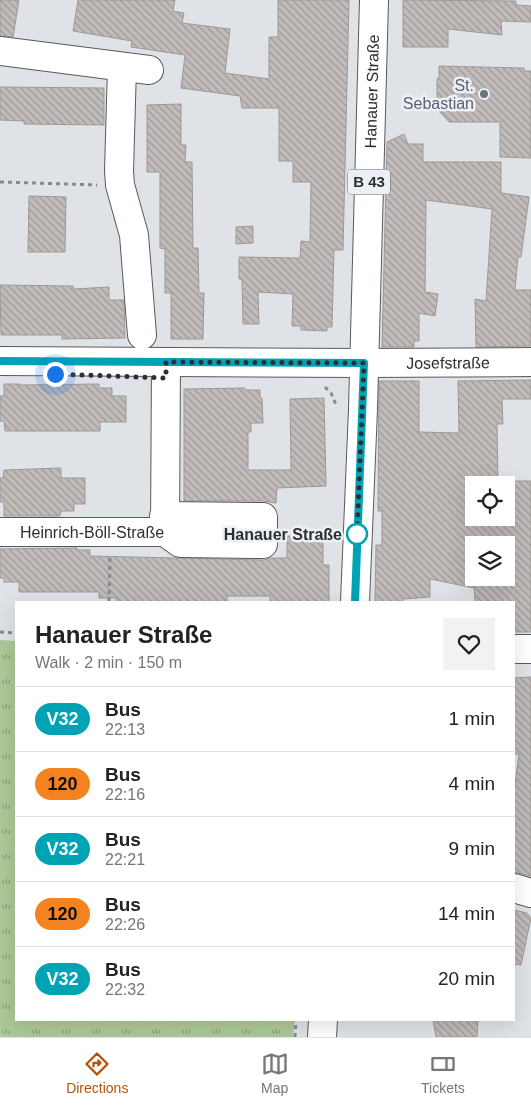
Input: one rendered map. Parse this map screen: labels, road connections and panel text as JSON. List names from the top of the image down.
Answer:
{
  "streets": {
    "street": [
      "Hanauer Straße",
      "B 43",
      "Josefstraße",
      "Heinrich-Böll-Straße"
    ]
  },
  "crossings": [
    ["Hanauer Straße", "Josefstraße"],
    ["Josefstraße", "Heinrich-Böll-Straße"]
  ],
  "places": ["St. Sebastian", "Hanauer Straße"],
  "lines": ["bus line V32"],
  "page": {
    "heading": ["Hanauer Straße", "Walk · 2 min · 150 m"],
    "list": [
      {
        "mark": "V32",
        "name": "Bus",
        "note": "22:13",
        "value": "1 min"
      },
      {
        "mark": "120",
        "name": "Bus",
        "note": "22:16",
        "value": "4 min"
      },
      {
        "mark": "V32",
        "name": "Bus",
        "note": "22:21",
        "value": "9 min"
      },
      {
        "mark": "120",
        "name": "Bus",
        "note": "22:26",
        "value": "14 min"
      },
      {
        "mark": "V32",
        "name": "Bus",
        "note": "22:32",
        "value": "20 min"
      }
    ],
    "tabs": ["Directions", "Map", "Tickets"]
  }
}
